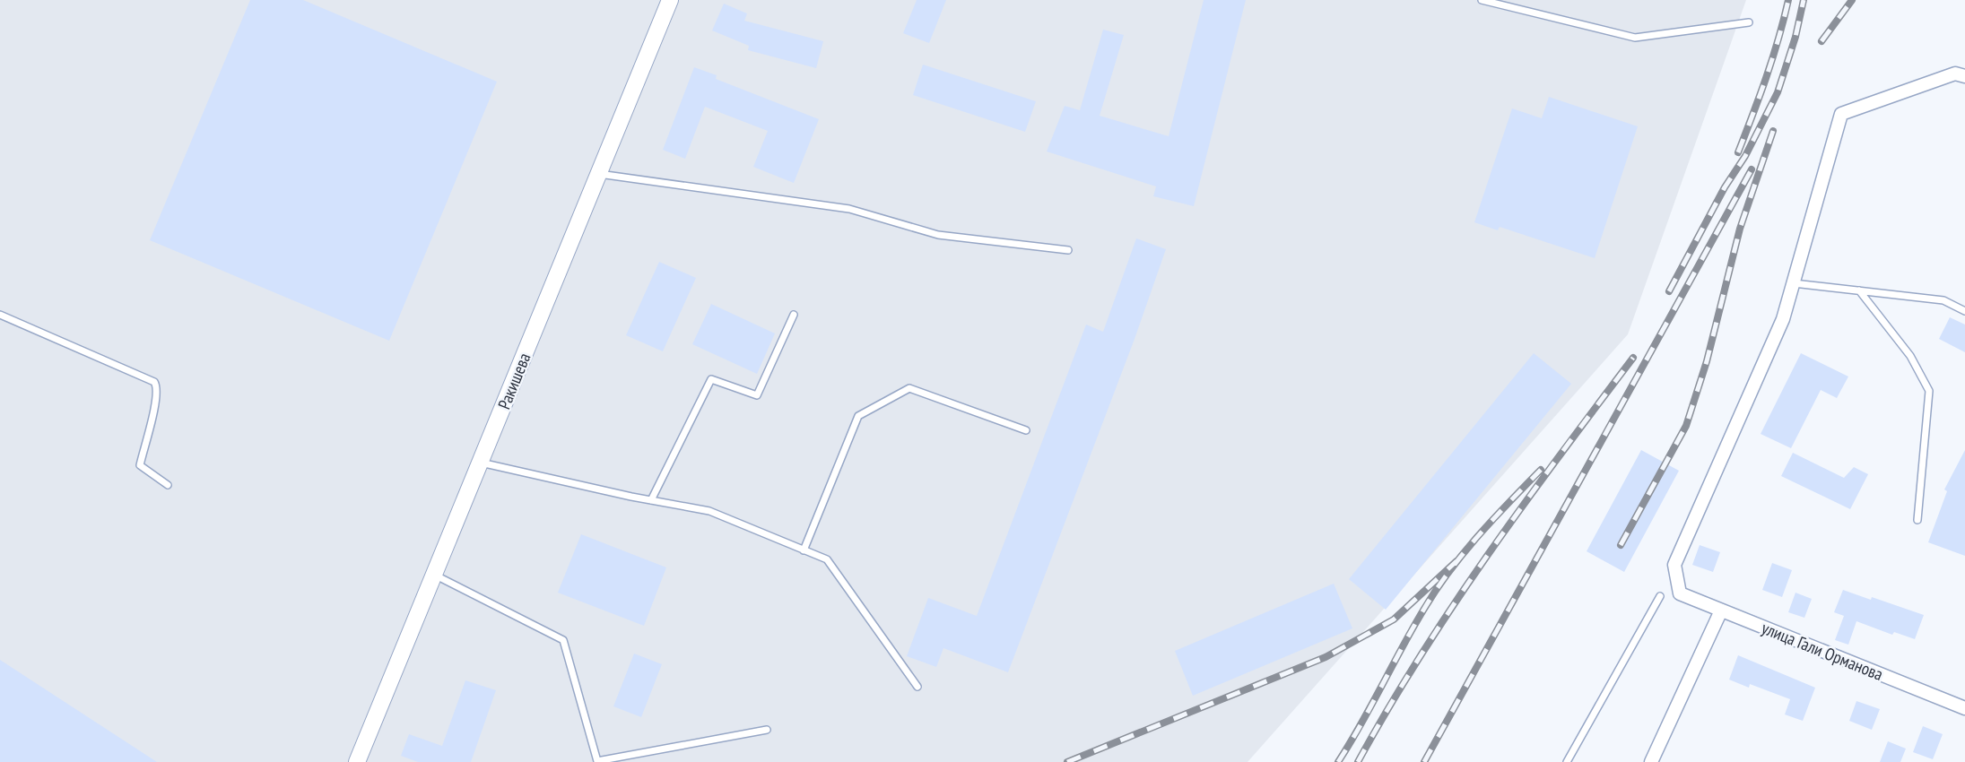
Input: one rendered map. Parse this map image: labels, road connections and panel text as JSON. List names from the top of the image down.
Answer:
{
  "streets": {
    "street": ["Ракишева", "улица Гали Орманова"]
  }
}
